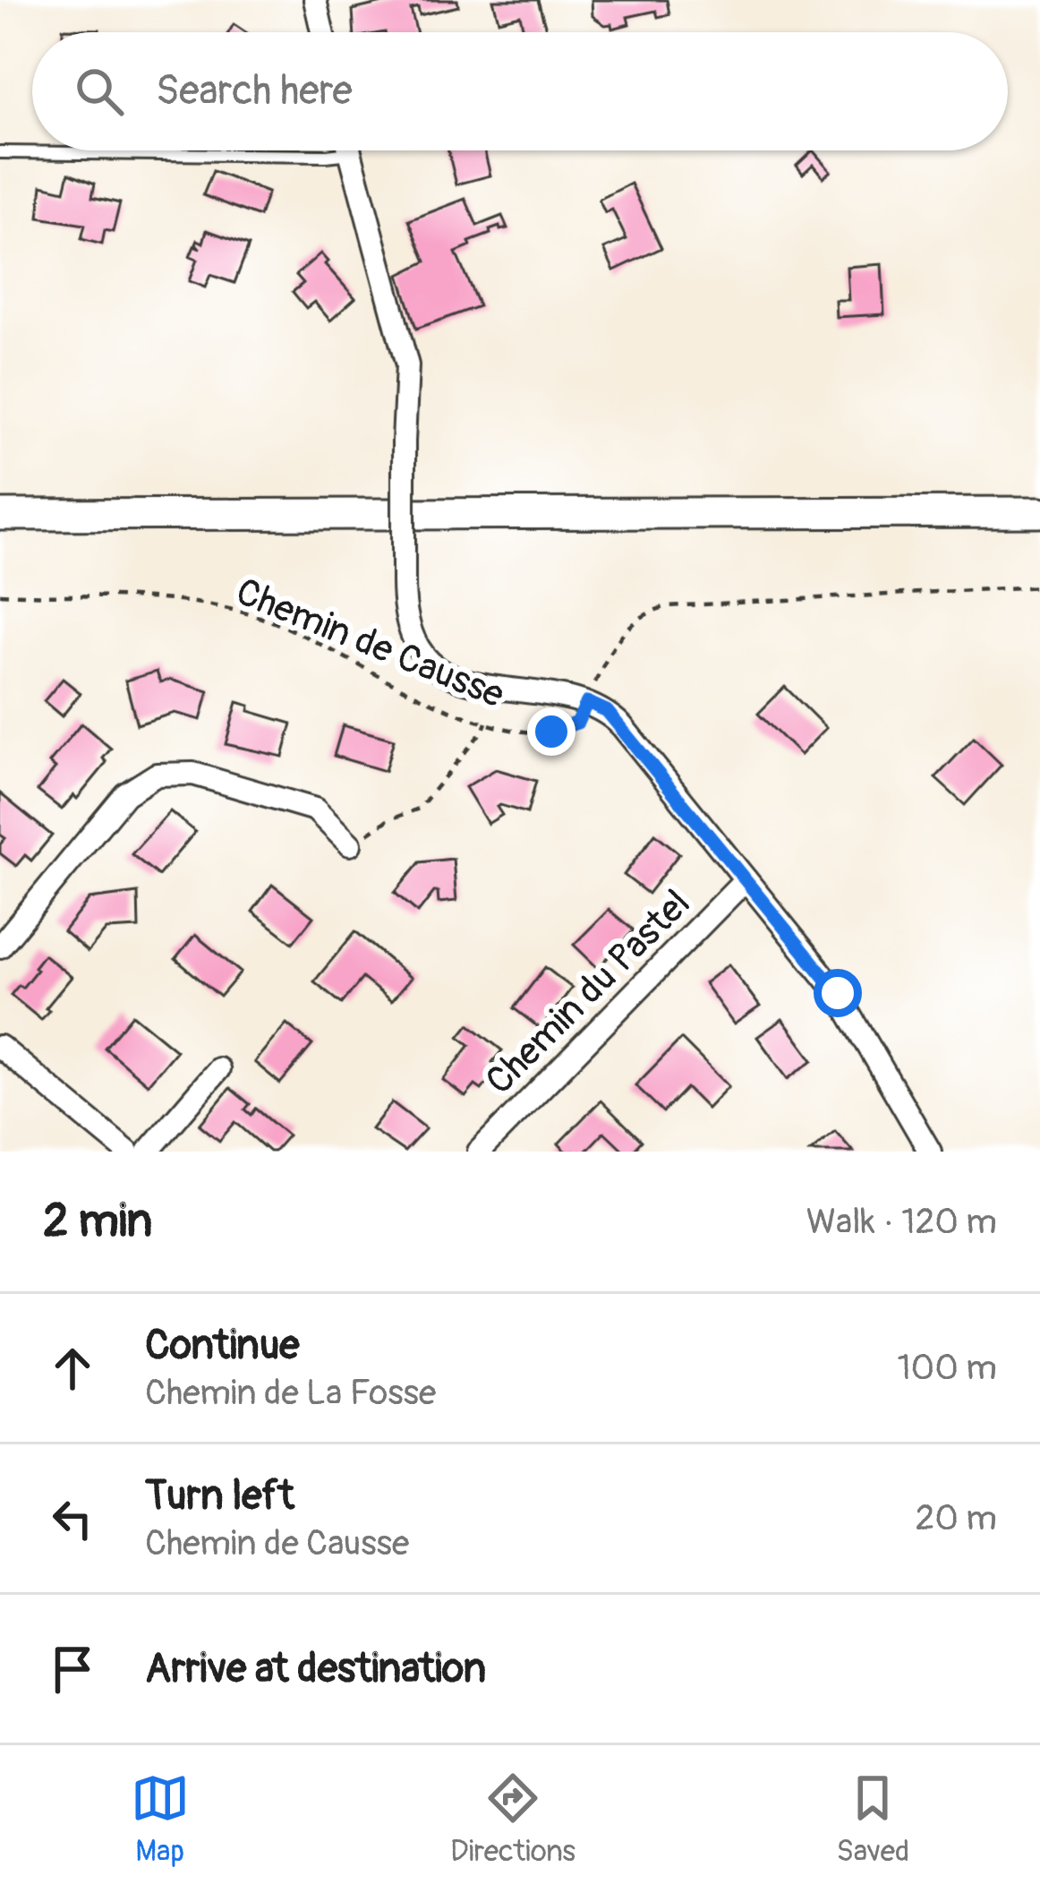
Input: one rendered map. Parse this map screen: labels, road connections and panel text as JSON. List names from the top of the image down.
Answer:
{
  "streets": {
    "street": ["Chemin du Pastel"],
    "path": ["Chemin de Causse"]
  },
  "page": {
    "search": "Search here",
    "heading": ["2 min", "Walk · 120 m"],
    "list": [
      ["Continue", "Chemin de La Fosse", "100 m"],
      ["Turn left", "Chemin de Causse", "20 m"],
      "Arrive at destination"
    ],
    "nav": ["Map", "Directions", "Saved"]
  }
}
